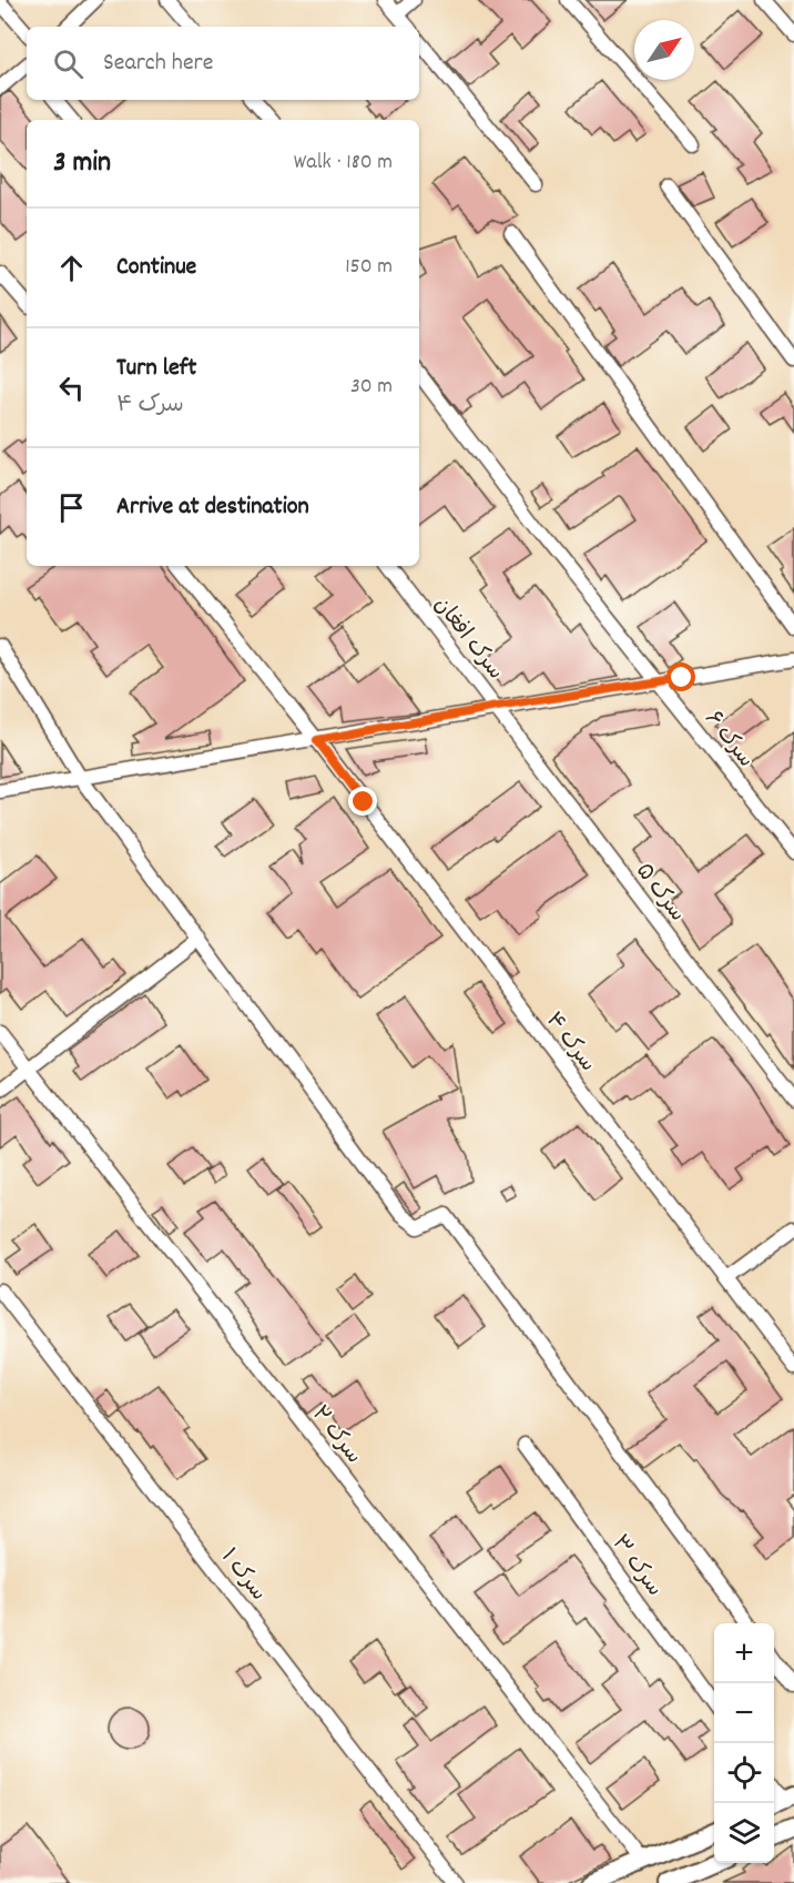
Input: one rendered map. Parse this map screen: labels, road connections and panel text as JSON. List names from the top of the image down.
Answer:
{
  "streets": {
    "street": [
      "سرک افغان",
      "سرک ۶",
      "سرک ۵",
      "سرک ۴",
      "سرک ۲",
      "سرک ۳",
      "سرک ۱"
    ]
  },
  "crossings": [
    ["سرک افغان", "سرک ۵"]
  ],
  "north": "top right",
  "page": {
    "search": "Search here",
    "heading": ["3 min", "Walk · 180 m"],
    "list": [
      ["Continue", "150 m"],
      ["Turn left", "سرک ۴", "30 m"],
      "Arrive at destination"
    ],
    "map_buttons": ["+", "−"]
  }
}
